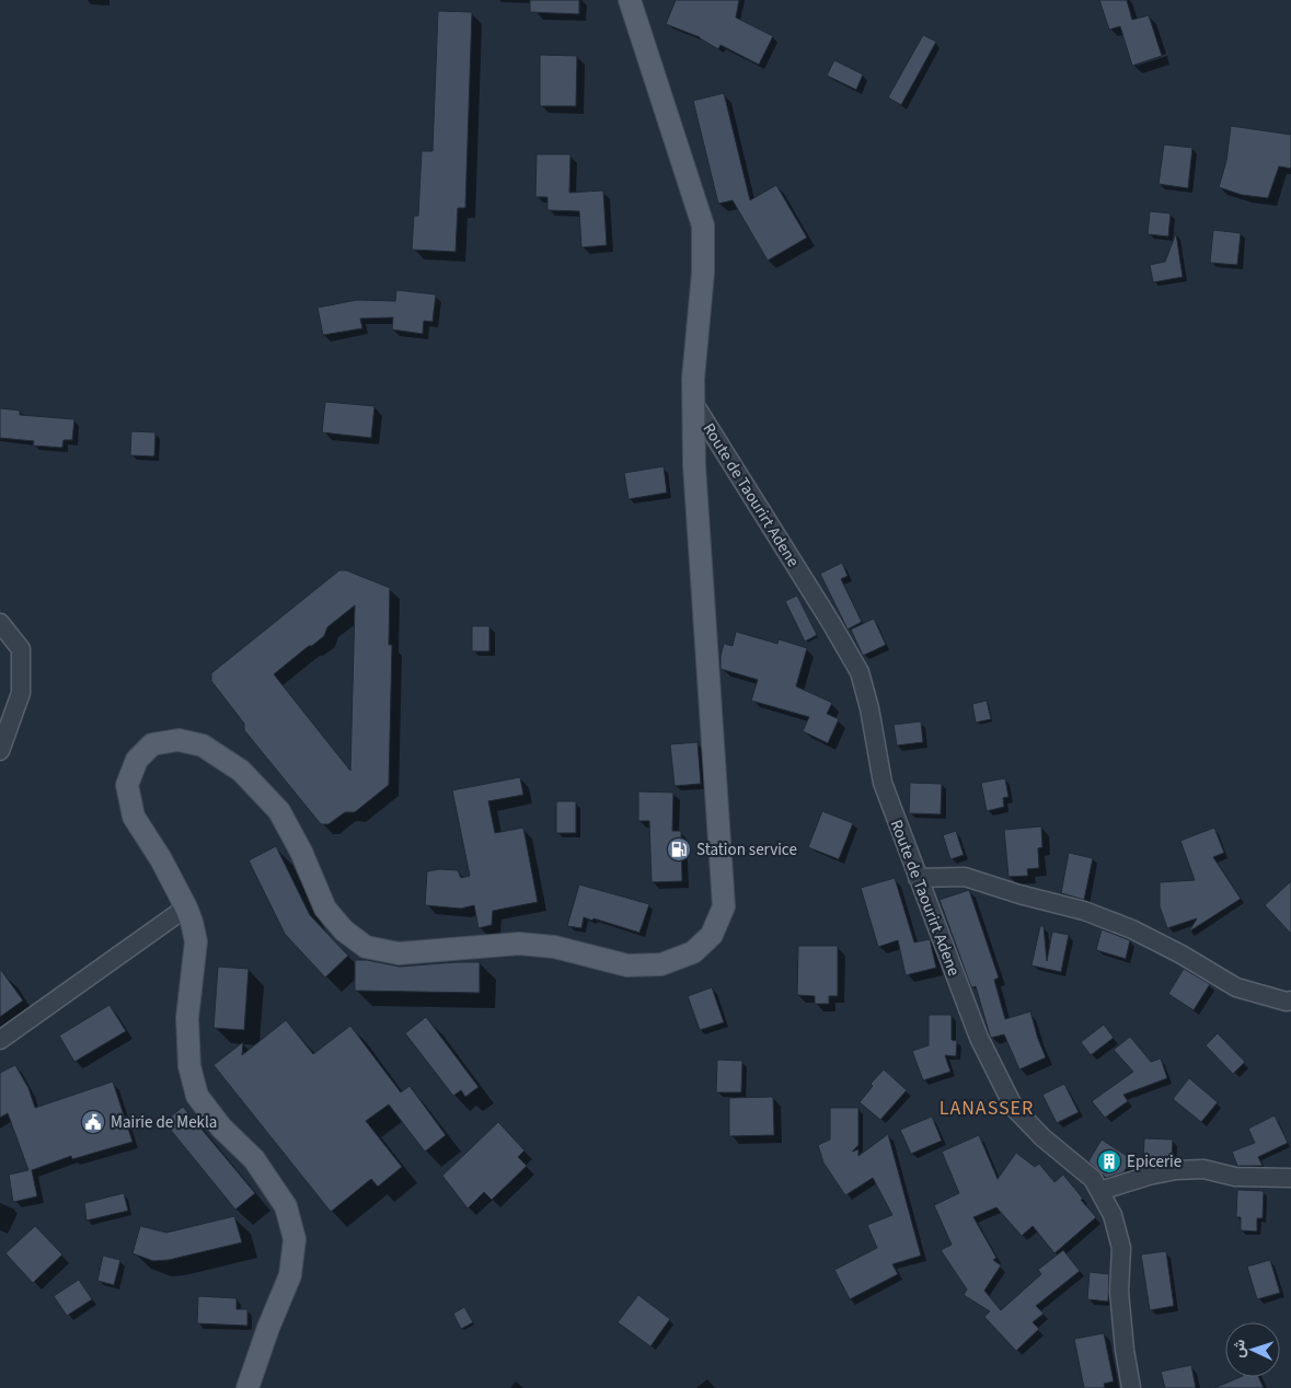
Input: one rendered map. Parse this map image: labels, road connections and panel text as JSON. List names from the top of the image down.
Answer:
{
  "streets": {
    "street": ["Route de Taourirt Adene"]
  },
  "districts": ["LANASSER"],
  "places": {
    "fuel station": ["Station service"],
    "public building": ["Mairie de Mekla"],
    "building": ["Epicerie"]
  },
  "north": "left"
}
